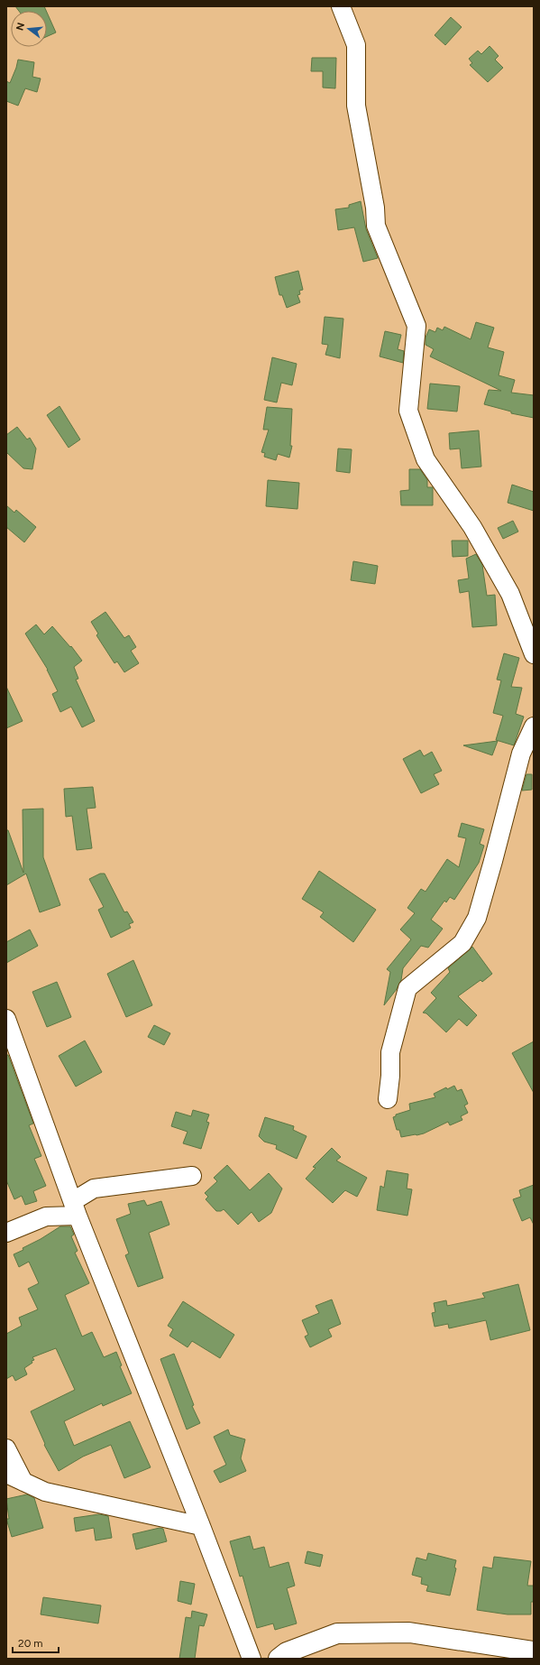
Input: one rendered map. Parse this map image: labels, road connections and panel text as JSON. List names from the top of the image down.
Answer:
{
  "scale_bar": "20 m",
  "north": "left"
}
